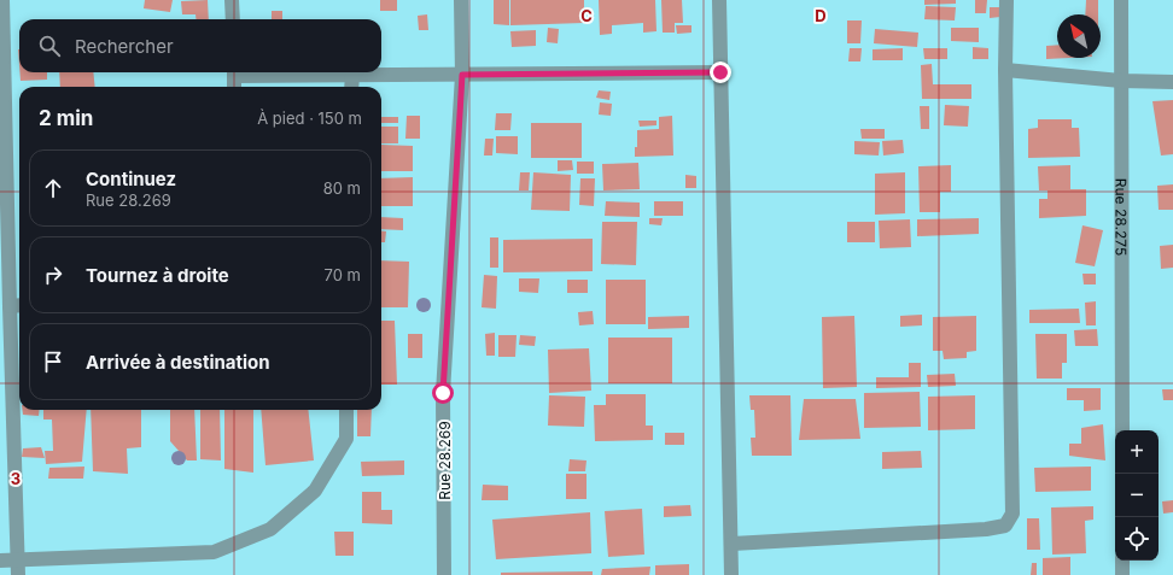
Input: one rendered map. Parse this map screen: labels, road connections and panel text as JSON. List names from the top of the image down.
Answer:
{
  "streets": {
    "street": ["Rue 28.275", "Rue 28.269"]
  },
  "north": "top left",
  "page": {
    "search": "Rechercher",
    "heading": ["2 min", "À pied · 150 m"],
    "list": [
      ["Continuez", "Rue 28.269", "80 m"],
      ["Tournez à droite", "70 m"],
      "Arrivée à destination"
    ],
    "map_buttons": ["+", "−"]
  },
  "grid": {
    "columns": ["C", "D"],
    "rows": ["3"]
  }
}
